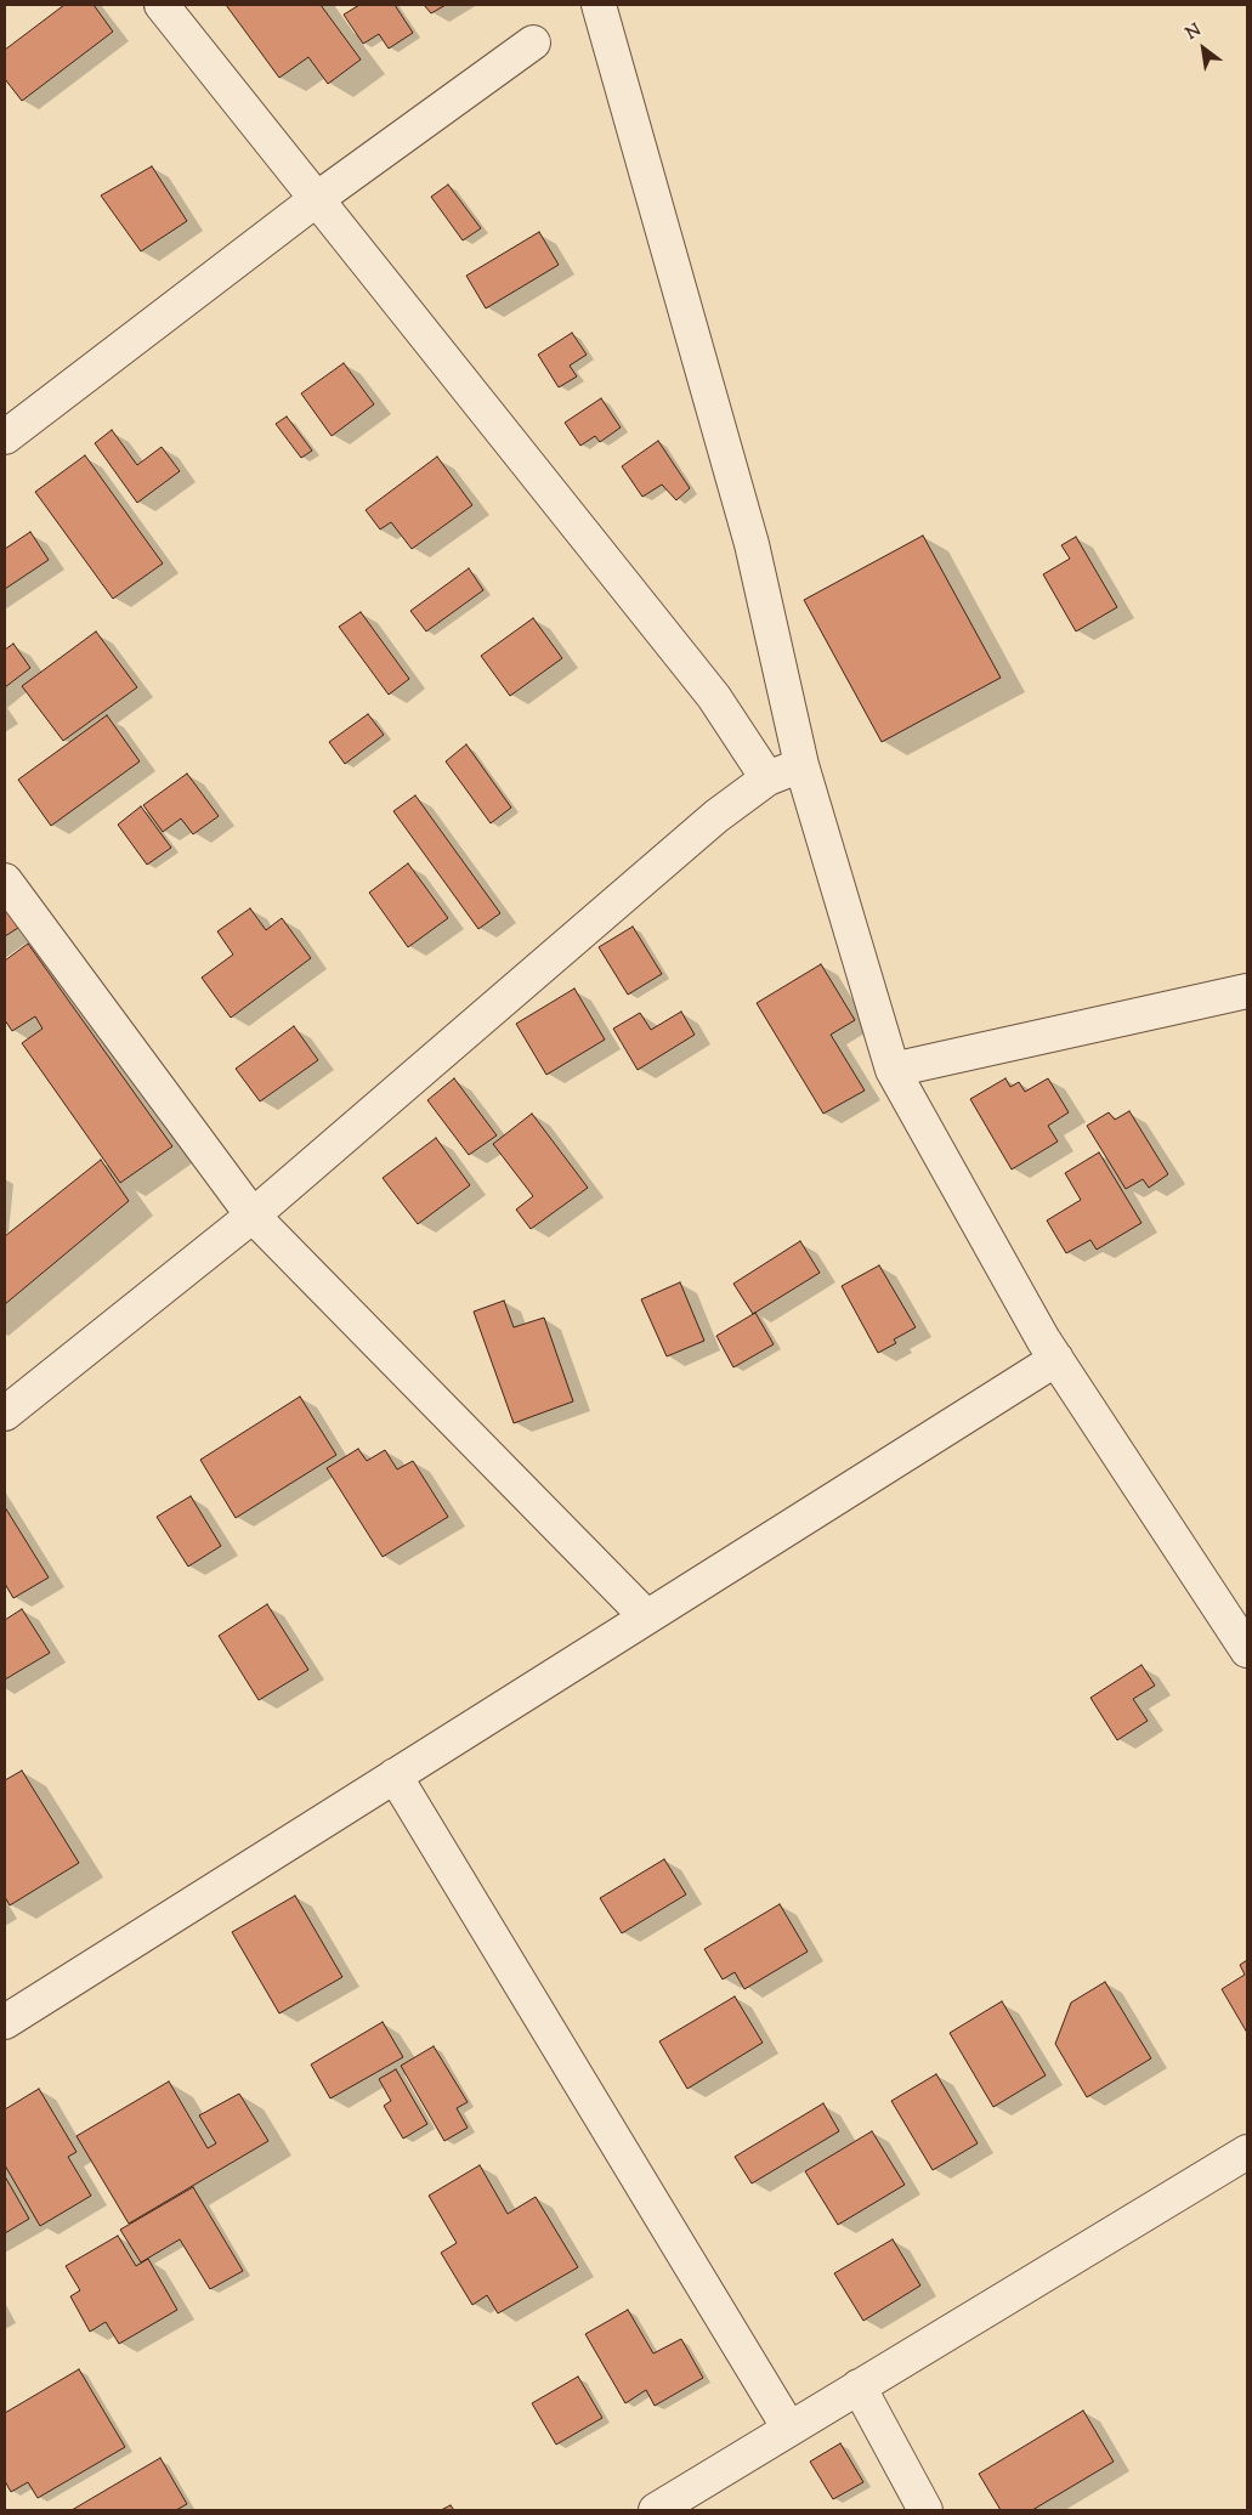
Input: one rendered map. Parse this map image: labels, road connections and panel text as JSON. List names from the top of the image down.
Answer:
{
  "north": "top left"
}
